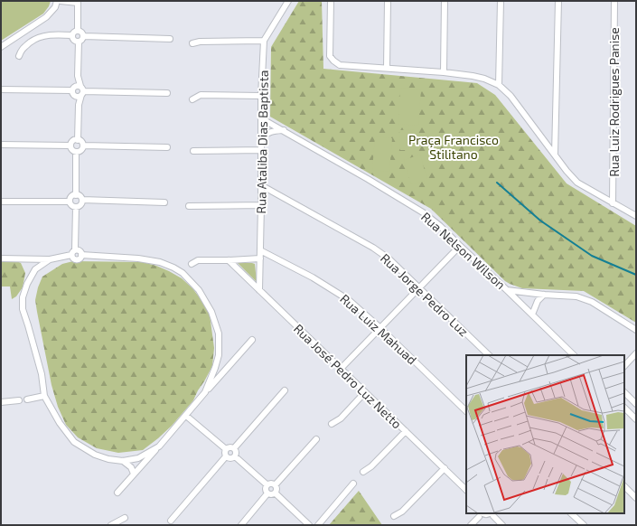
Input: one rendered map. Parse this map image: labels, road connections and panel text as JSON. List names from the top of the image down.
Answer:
{
  "streets": {
    "street": [
      "Rua Luiz Rodrigues Panise",
      "Rua Ataliba Dias Baptista",
      "Rua Nelson Wilson",
      "Rua Jorge Pedro Luz",
      "Rua Luiz Mahuad",
      "Rua José Pedro Luz Netto"
    ]
  },
  "crossings": [
    ["Rua Ataliba Dias Baptista", "Rua Nelson Wilson"],
    ["Rua Ataliba Dias Baptista", "Rua Jorge Pedro Luz"],
    ["Rua Ataliba Dias Baptista", "Rua Luiz Mahuad"],
    ["Rua Ataliba Dias Baptista", "Rua José Pedro Luz Netto"]
  ],
  "parks": ["Praça Francisco Stilitano"]
}
